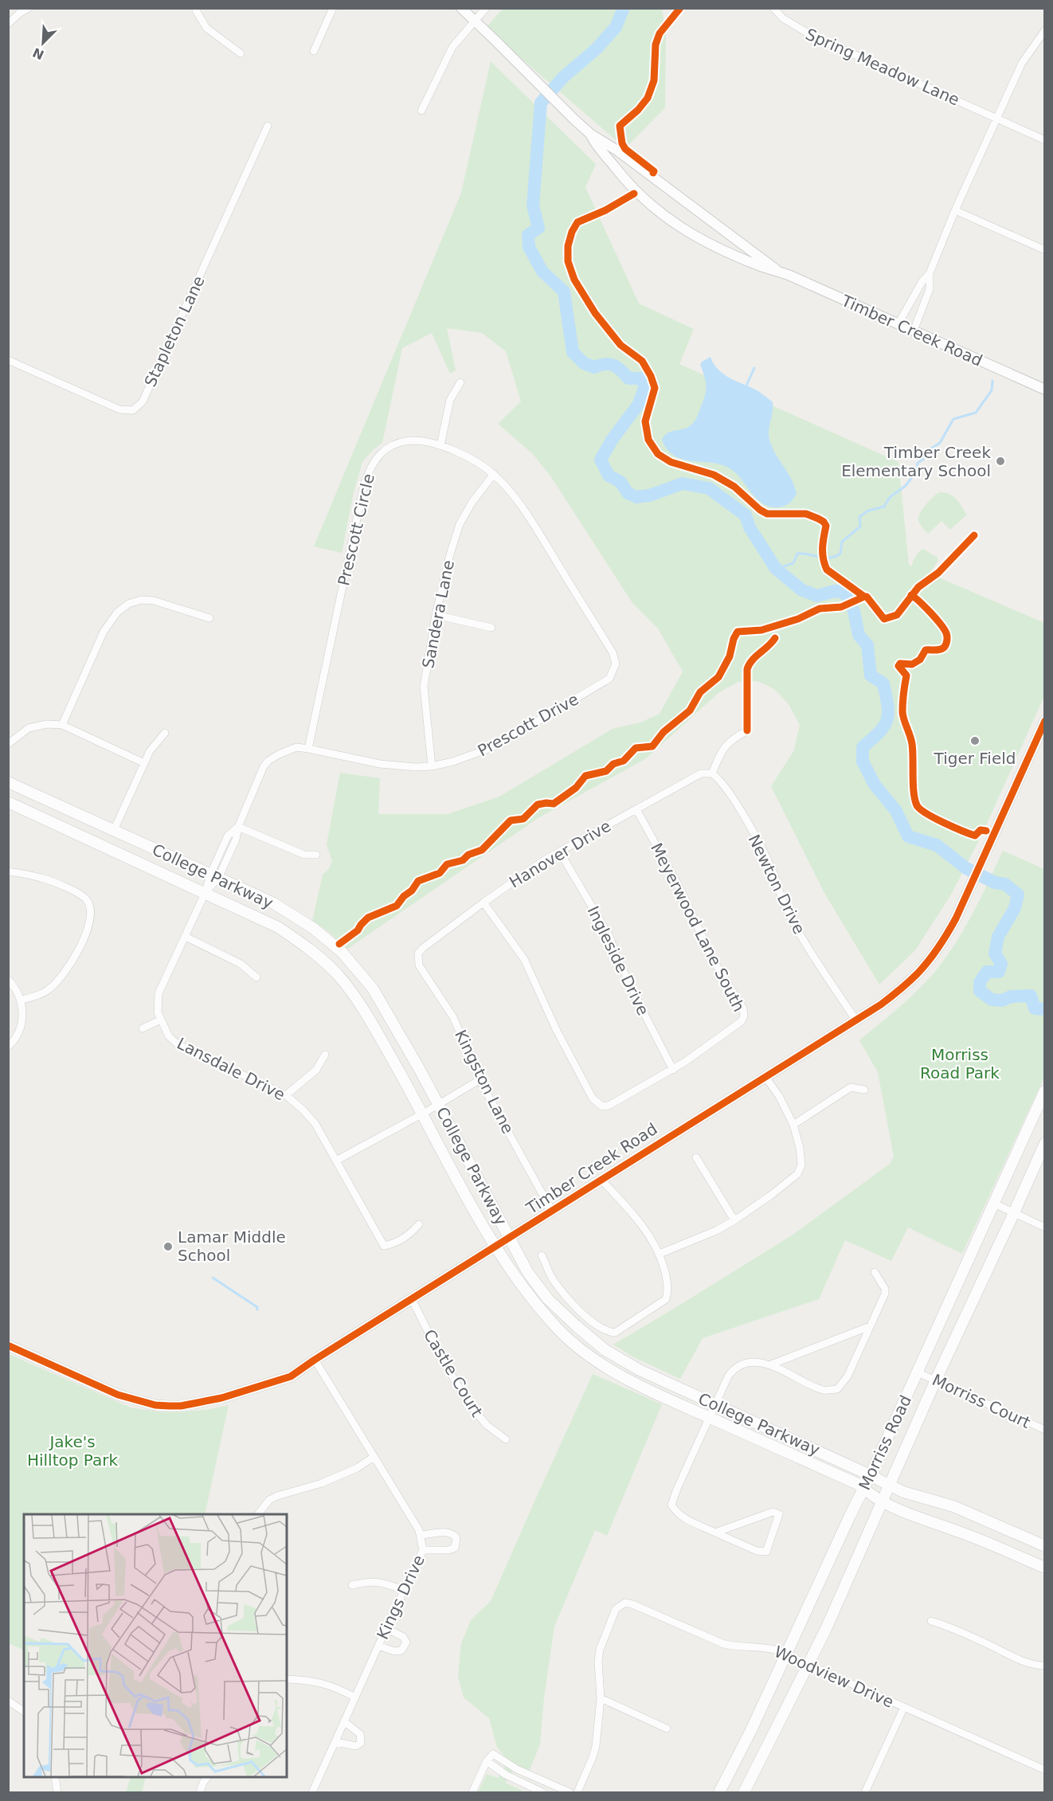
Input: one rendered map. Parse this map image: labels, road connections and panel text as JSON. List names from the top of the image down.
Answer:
{
  "streets": {
    "main road": ["College Parkway", "Morriss Road"],
    "street": [
      "Spring Meadow Lane",
      "Timber Creek Road",
      "Stapleton Lane",
      "Prescott Circle",
      "Sandera Lane",
      "Prescott Drive",
      "Hanover Drive",
      "Newton Drive",
      "Meyerwood Lane South",
      "Ingleside Drive",
      "Lansdale Drive",
      "Kingston Lane",
      "Castle Court",
      "Morriss Court",
      "Kings Drive",
      "Woodview Drive"
    ]
  },
  "crossings": [
    ["Timber Creek Road", "College Parkway"],
    ["Timber Creek Road", "Newton Drive"],
    ["Timber Creek Road", "Kingston Lane"],
    ["Timber Creek Road", "Castle Court"],
    ["Timber Creek Road", "Kings Drive"],
    ["Prescott Circle", "Sandera Lane"],
    ["Prescott Circle", "Prescott Drive"],
    ["Sandera Lane", "Prescott Drive"],
    ["Prescott Drive", "College Parkway"],
    ["Prescott Drive", "Lansdale Drive"],
    ["Hanover Drive", "Newton Drive"],
    ["Hanover Drive", "Meyerwood Lane South"],
    ["Hanover Drive", "Ingleside Drive"],
    ["Hanover Drive", "Kingston Lane"],
    ["College Parkway", "Lansdale Drive"],
    ["College Parkway", "Morriss Road"],
    ["Meyerwood Lane South", "Ingleside Drive"],
    ["Morriss Court", "Morriss Road"],
    ["Morriss Road", "Woodview Drive"]
  ],
  "parks": ["Morriss Road Park", "Jake's Hilltop Park"],
  "places": ["Timber Creek Elementary School", "Tiger Field", "Lamar Middle School"],
  "north": "bottom left"
}
